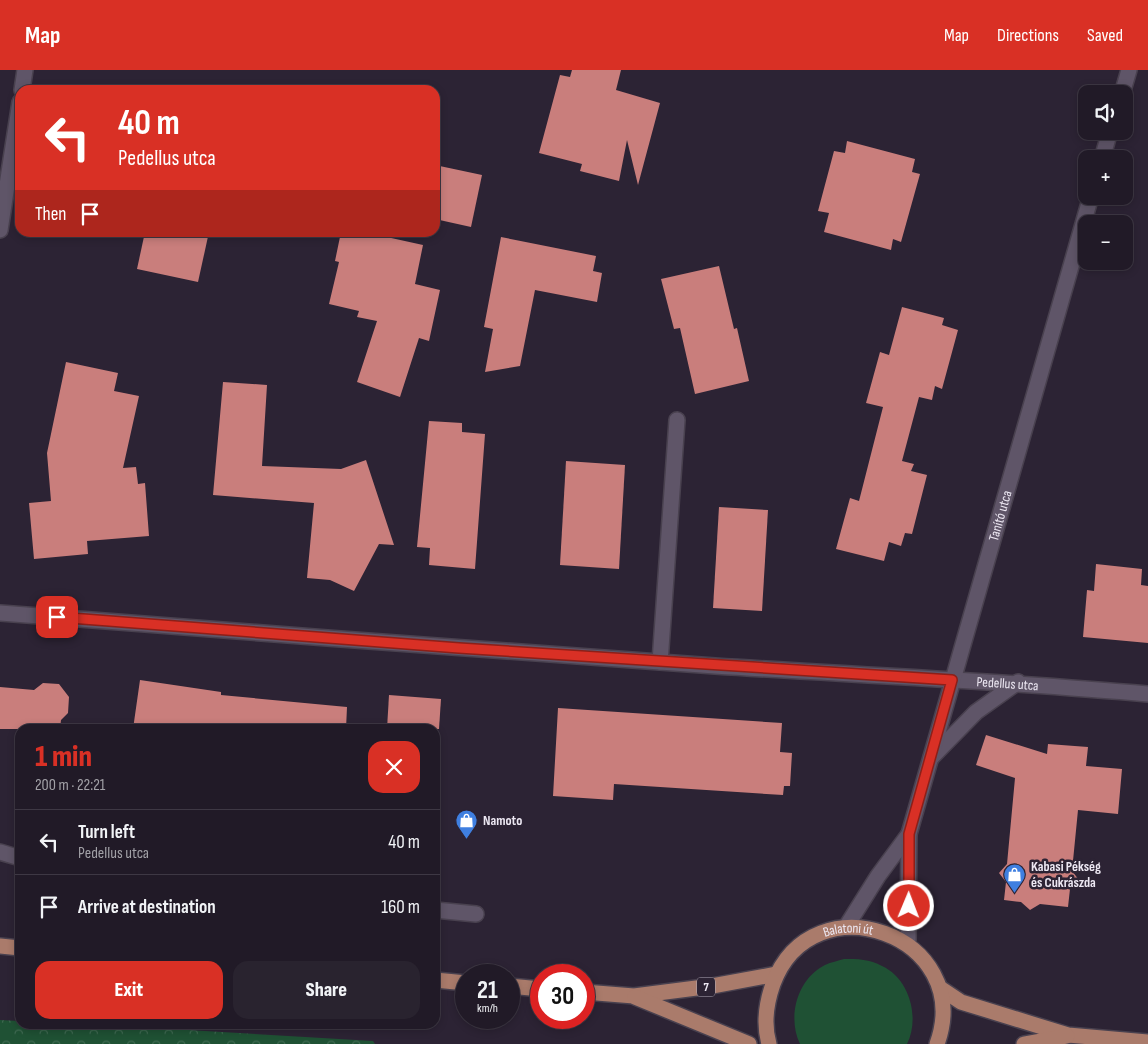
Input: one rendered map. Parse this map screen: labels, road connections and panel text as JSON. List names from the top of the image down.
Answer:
{
  "streets": {
    "main road": ["Balatoni út", "7"],
    "street": ["Tanító utca", "Pedellus utca"]
  },
  "crossings": [
    ["Tanító utca", "Pedellus utca"],
    ["Tanító utca", "Balatoni út"],
    ["Balatoni út", "7"]
  ],
  "places": {
    "shop": ["Namoto", "Kabasi Pékség és Cukrászda"]
  },
  "page": {
    "header": "Map",
    "nav": ["Map", "Directions", "Saved"],
    "map_buttons": ["+", "−"],
    "turn": ["40 m", "Pedellus utca"],
    "then": "Then",
    "heading": ["1 min", "200 m · 22:21"],
    "list": [
      {
        "name": "Turn left",
        "note": "Pedellus utca",
        "value": "40 m"
      },
      {
        "name": "Arrive at destination",
        "value": "160 m"
      }
    ],
    "buttons": ["Exit", "Share"],
    "speed": "21 km/h",
    "limit": "30"
  }
}
